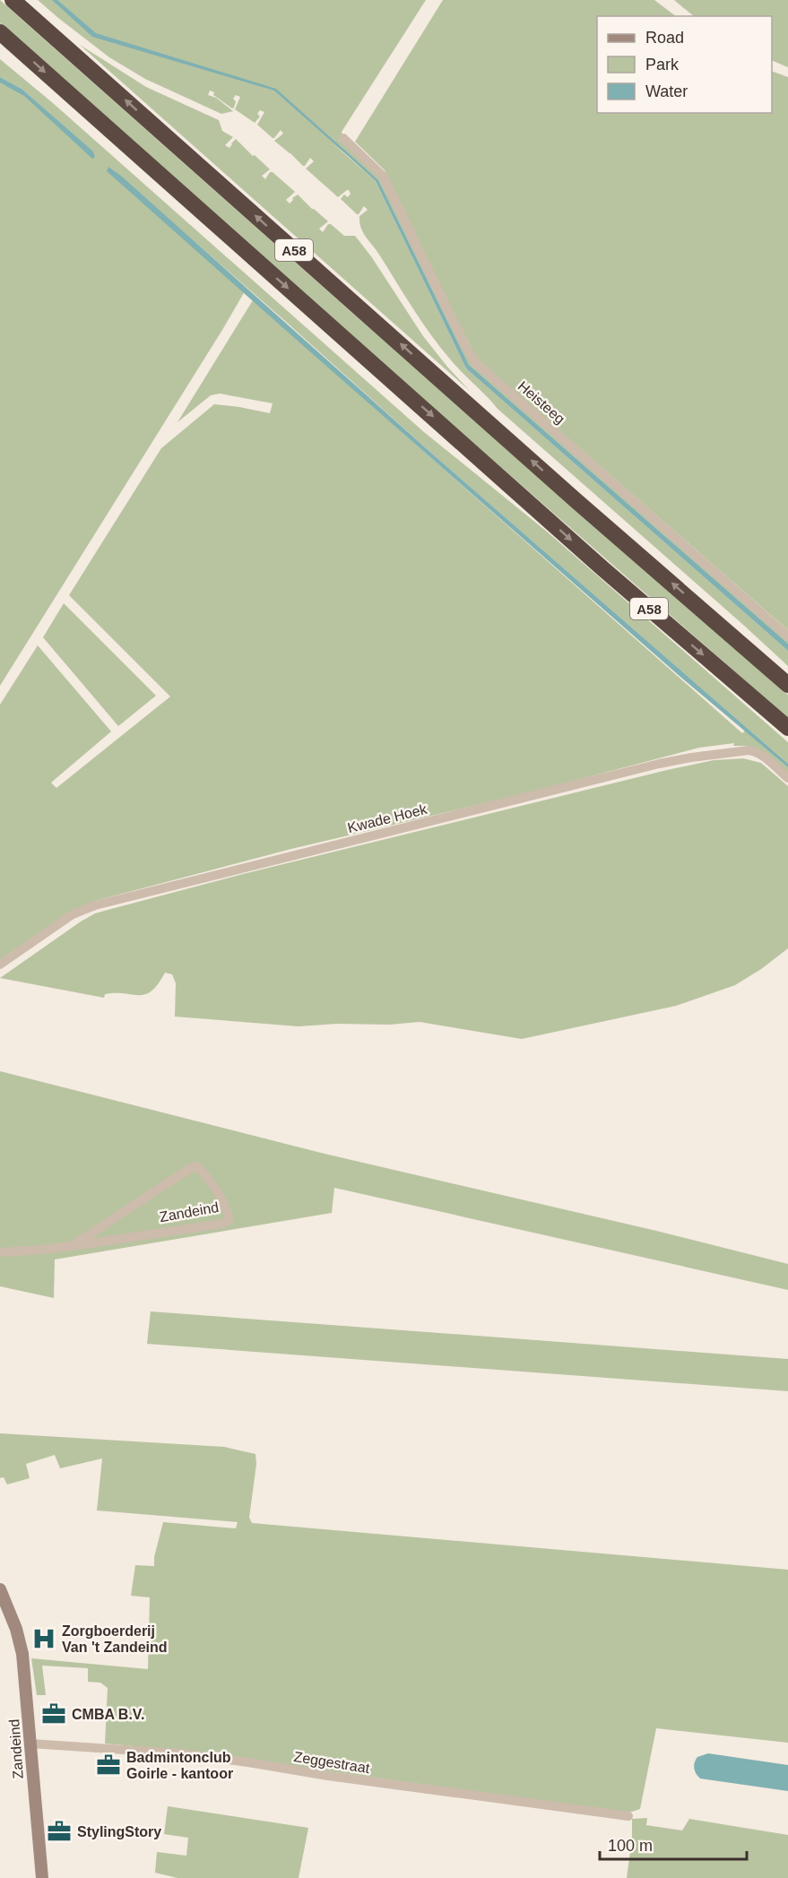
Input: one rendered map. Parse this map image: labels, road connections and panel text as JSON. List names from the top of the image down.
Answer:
{
  "streets": {
    "highway": ["A58"],
    "street": [
      "Heisteeg",
      "Kwade Hoek",
      "Zandeind",
      "Zeggestraat"
    ]
  },
  "crossings": [
    ["Zandeind", "Zeggestraat"]
  ],
  "places": {
    "hospital": ["Zorgboerderij Van 't Zandeind"],
    "office": ["CMBA B.V.", "Badmintonclub Goirle - kantoor", "StylingStory"]
  },
  "legend": ["Road", "Park", "Water"],
  "scale_bar": "100 m"
}
